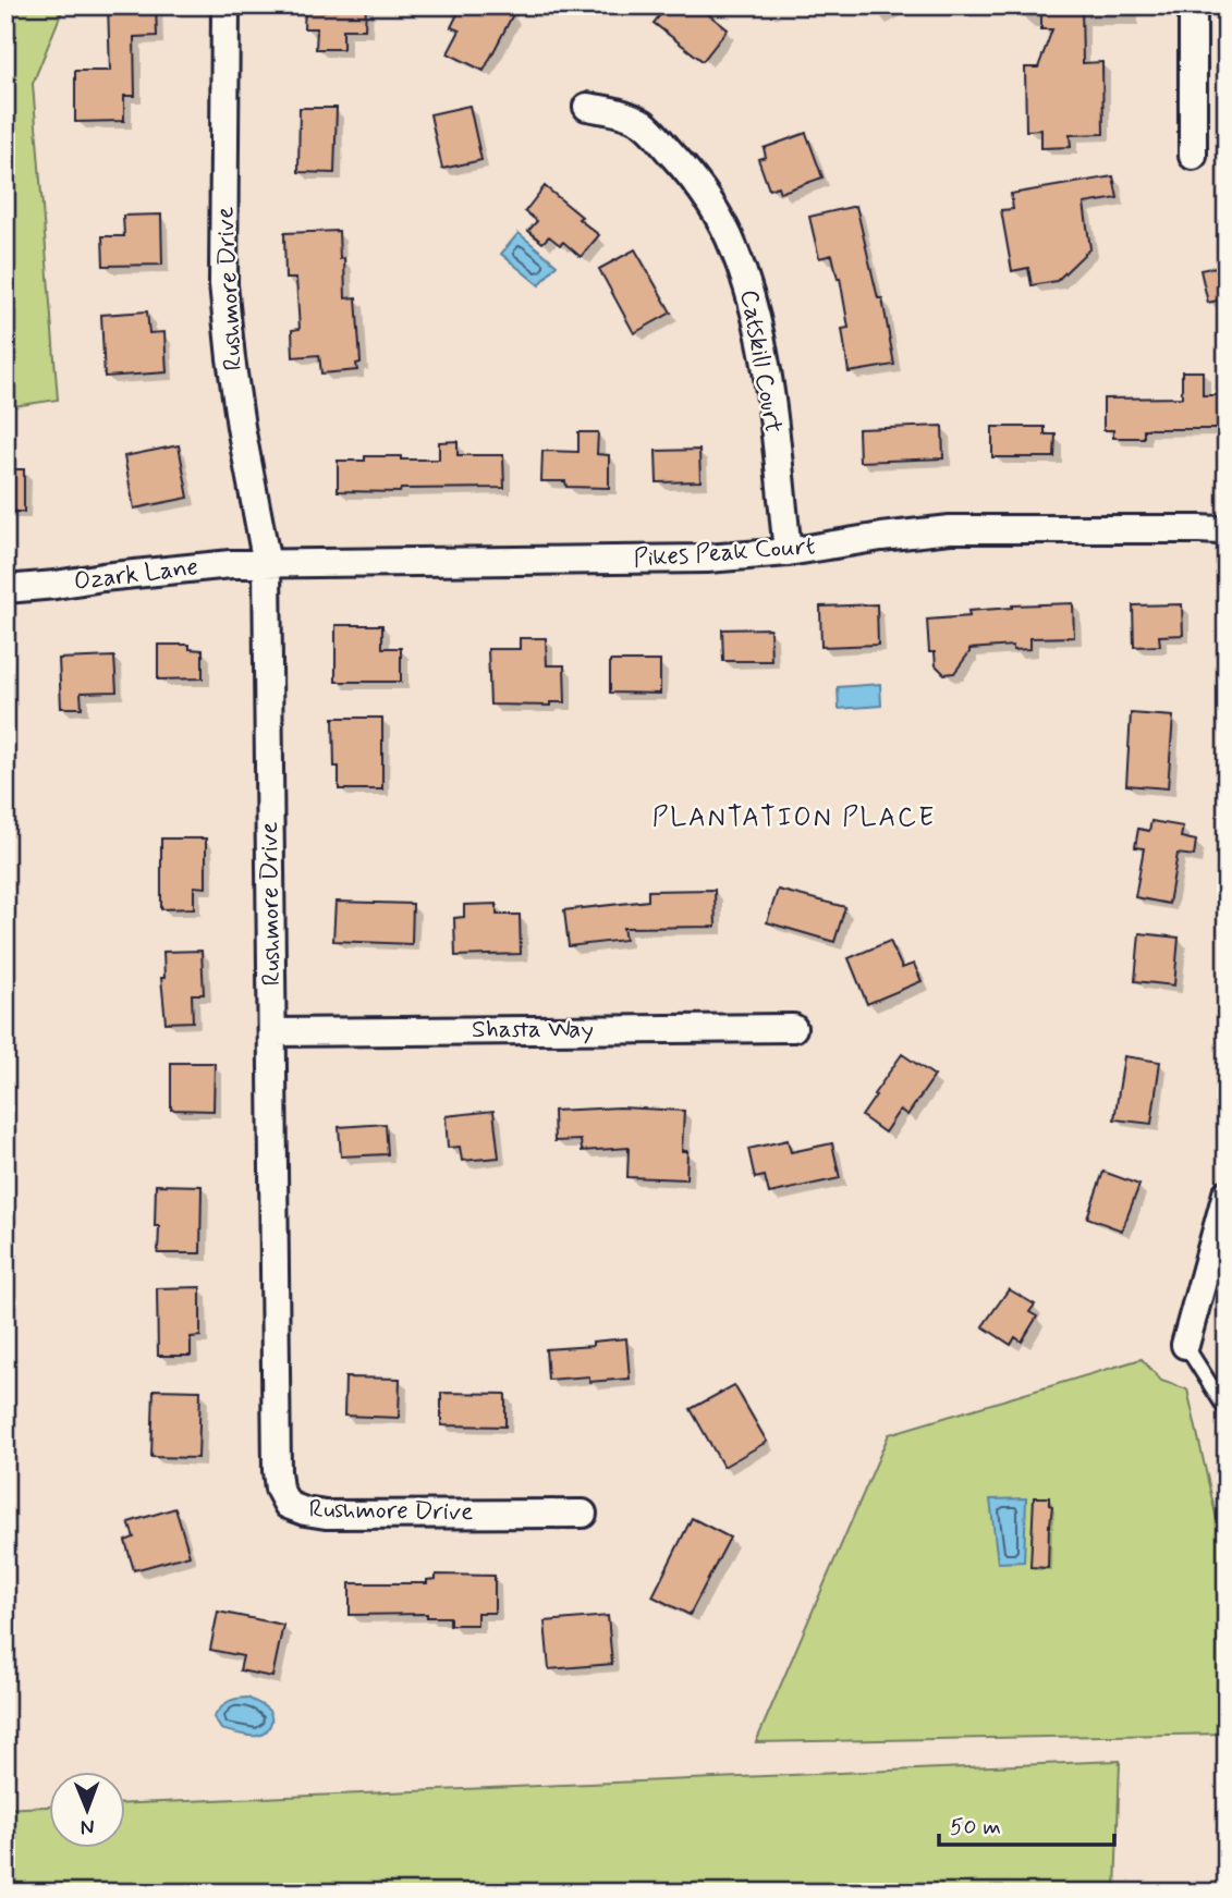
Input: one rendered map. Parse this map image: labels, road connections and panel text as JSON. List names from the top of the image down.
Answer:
{
  "streets": {
    "street": [
      "Rushmore Drive",
      "Catskill Court",
      "Pikes Peak Court",
      "Ozark Lane",
      "Shasta Way"
    ]
  },
  "crossings": [
    ["Rushmore Drive", "Pikes Peak Court"],
    ["Rushmore Drive", "Ozark Lane"],
    ["Rushmore Drive", "Shasta Way"],
    ["Catskill Court", "Pikes Peak Court"],
    ["Pikes Peak Court", "Ozark Lane"]
  ],
  "districts": ["PLANTATION PLACE"],
  "scale_bar": "50 m",
  "north": "bottom"
}
